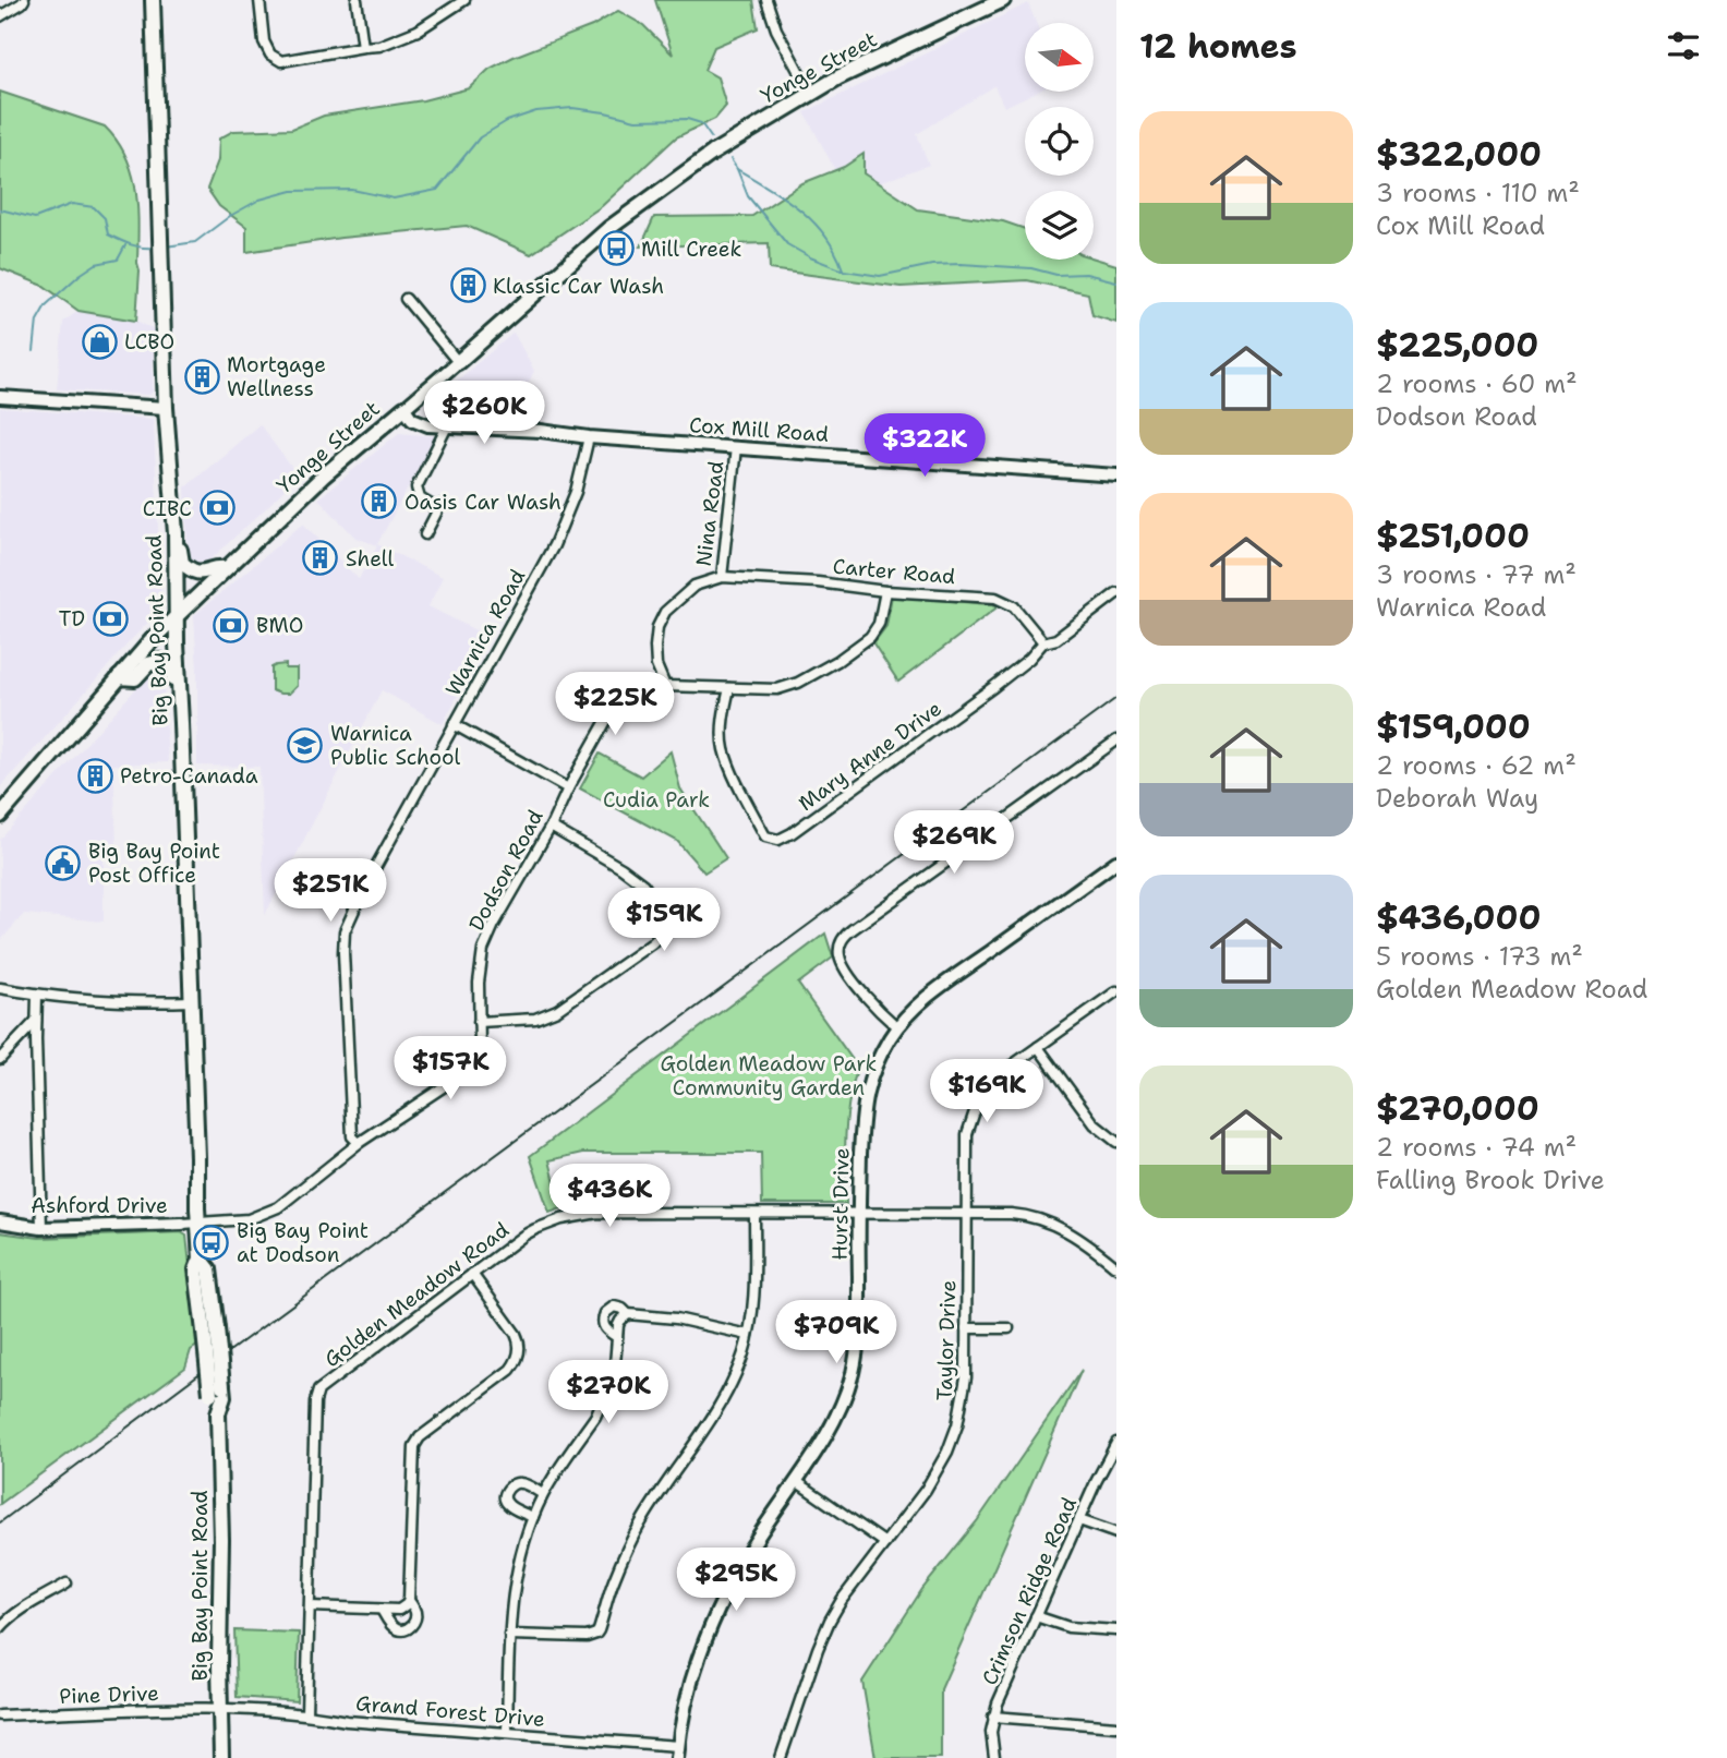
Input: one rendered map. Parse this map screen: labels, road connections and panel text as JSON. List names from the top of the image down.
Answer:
{
  "streets": {
    "main road": ["Yonge Street", "Big Bay Point Road"],
    "street": [
      "Cox Mill Road",
      "Nina Road",
      "Carter Road",
      "Warnica Road",
      "Mary Anne Drive",
      "Dodson Road",
      "Hurst Drive",
      "Ashford Drive",
      "Golden Meadow Road",
      "Taylor Drive",
      "Crimson Ridge Road",
      "Pine Drive",
      "Grand Forest Drive"
    ]
  },
  "crossings": [
    ["Yonge Street", "Cox Mill Road"],
    ["Yonge Street", "Big Bay Point Road"],
    ["Cox Mill Road", "Nina Road"],
    ["Cox Mill Road", "Warnica Road"],
    ["Nina Road", "Carter Road"],
    ["Nina Road", "Dodson Road"],
    ["Carter Road", "Mary Anne Drive"],
    ["Carter Road", "Dodson Road"],
    ["Big Bay Point Road", "Dodson Road"],
    ["Big Bay Point Road", "Ashford Drive"],
    ["Big Bay Point Road", "Pine Drive"],
    ["Big Bay Point Road", "Grand Forest Drive"],
    ["Warnica Road", "Dodson Road"],
    ["Mary Anne Drive", "Dodson Road"],
    ["Dodson Road", "Ashford Drive"],
    ["Hurst Drive", "Golden Meadow Road"],
    ["Hurst Drive", "Grand Forest Drive"],
    ["Golden Meadow Road", "Taylor Drive"],
    ["Golden Meadow Road", "Grand Forest Drive"],
    ["Pine Drive", "Grand Forest Drive"]
  ],
  "parks": ["Cudia Park", "Golden Meadow Park Community Garden"],
  "places": {
    "bus stop": ["Mill Creek", "Big Bay Point at Dodson"],
    "building": [
      "Klassic Car Wash",
      "Mortgage Wellness",
      "Oasis Car Wash",
      "Shell",
      "Petro-Canada"
    ],
    "shop": ["LCBO"],
    "bank": ["CIBC", "TD", "BMO"],
    "school or university": ["Warnica Public School"],
    "public building": ["Big Bay Point Post Office"]
  },
  "north": "right",
  "page": {
    "heading": "12 homes",
    "list": [
      {
        "name": "$322,000",
        "note": "3 rooms · 110 m² · Cox Mill Road"
      },
      {
        "name": "$225,000",
        "note": "2 rooms · 60 m² · Dodson Road"
      },
      {
        "name": "$251,000",
        "note": "3 rooms · 77 m² · Warnica Road"
      },
      {
        "name": "$159,000",
        "note": "2 rooms · 62 m² · Deborah Way"
      },
      {
        "name": "$436,000",
        "note": "5 rooms · 173 m² · Golden Meadow Road"
      },
      {
        "name": "$270,000",
        "note": "2 rooms · 74 m² · Falling Brook Drive"
      }
    ],
    "price": [
      "$260K",
      "$322K",
      "$225K",
      "$269K",
      "$251K",
      "$159K",
      "$157K",
      "$169K",
      "$436K",
      "$709K",
      "$270K",
      "$295K"
    ]
  }
}
